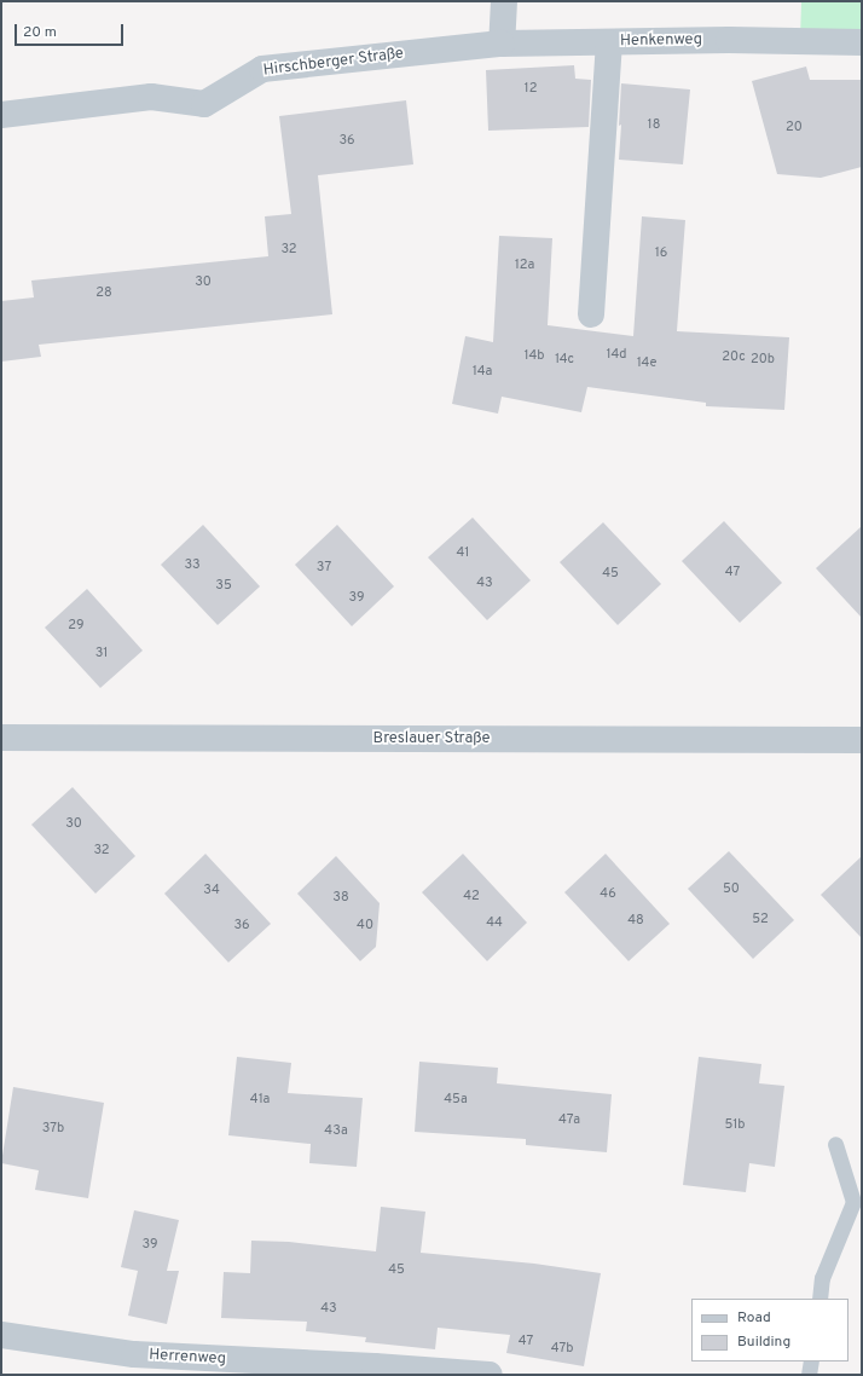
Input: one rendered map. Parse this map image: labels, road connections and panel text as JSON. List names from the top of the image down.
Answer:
{
  "streets": {
    "street": [
      "Henkenweg",
      "Hirschberger Straße",
      "Breslauer Straße",
      "Herrenweg"
    ]
  },
  "crossings": [
    ["Henkenweg", "Hirschberger Straße"]
  ],
  "house_numbers": [
    "12",
    "18",
    "20",
    "36",
    "32",
    "16",
    "12a",
    "30",
    "28",
    "14d",
    "14b",
    "20c",
    "14c",
    "20b",
    "14e",
    "14a",
    "41",
    "33",
    "37",
    "47",
    "45",
    "43",
    "35",
    "39",
    "29",
    "31",
    "30",
    "32",
    "50",
    "34",
    "46",
    "42",
    "38",
    "52",
    "48",
    "44",
    "36",
    "40",
    "41a",
    "45a",
    "47a",
    "51b",
    "37b",
    "43a",
    "39",
    "45",
    "43",
    "47",
    "47b"
  ],
  "legend": ["Road", "Building"],
  "scale_bar": "20 m"
}
